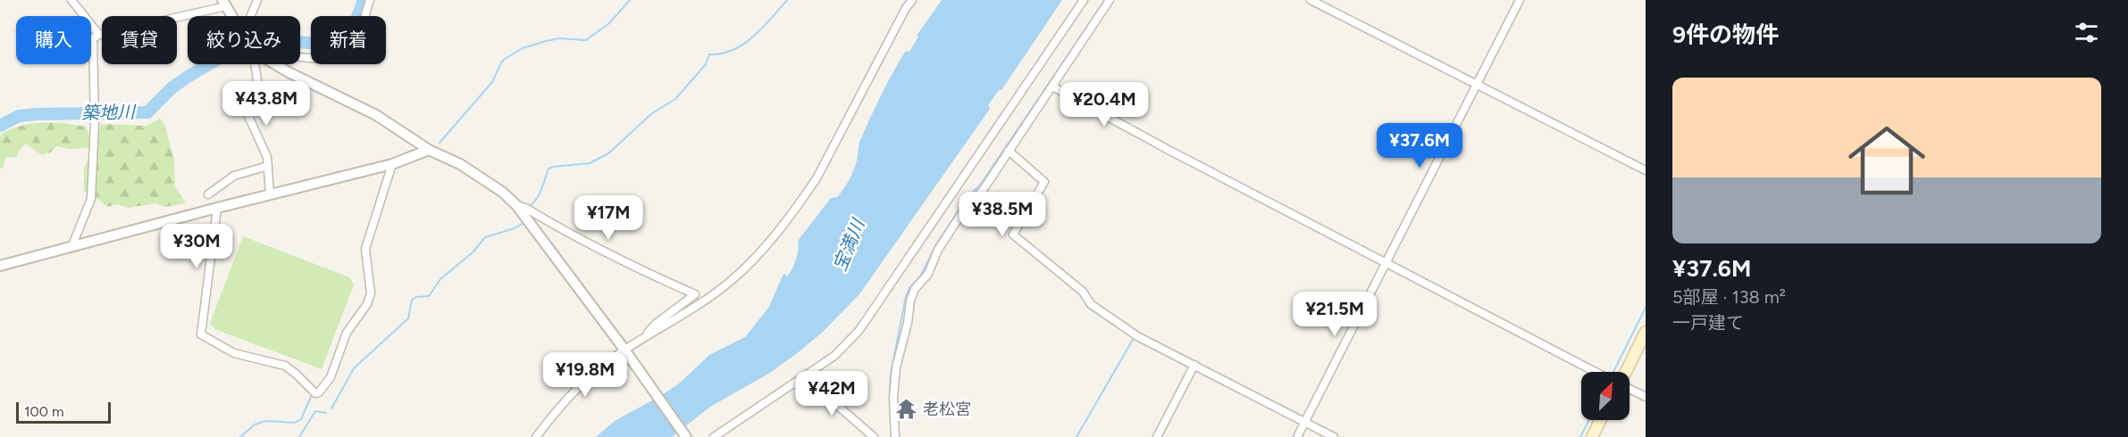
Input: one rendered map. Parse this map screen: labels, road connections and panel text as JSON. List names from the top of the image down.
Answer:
{
  "water": ["築地川", "宝満川"],
  "places": {
    "temple": ["老松宮"]
  },
  "scale_bar": "100 m",
  "north": "top right",
  "page": {
    "heading": "9件の物件",
    "chip": [
      "購入",
      "賃貸",
      "絞り込み",
      "新着"
    ],
    "list": [
      {
        "name": "¥37.6M",
        "note": "5部屋 · 138 m² · 一戸建て"
      }
    ],
    "price": [
      "¥43.8M",
      "¥20.4M",
      "¥37.6M",
      "¥38.5M",
      "¥17M",
      "¥30M",
      "¥21.5M",
      "¥19.8M",
      "¥42M"
    ],
    "scale": "100 m"
  }
}
